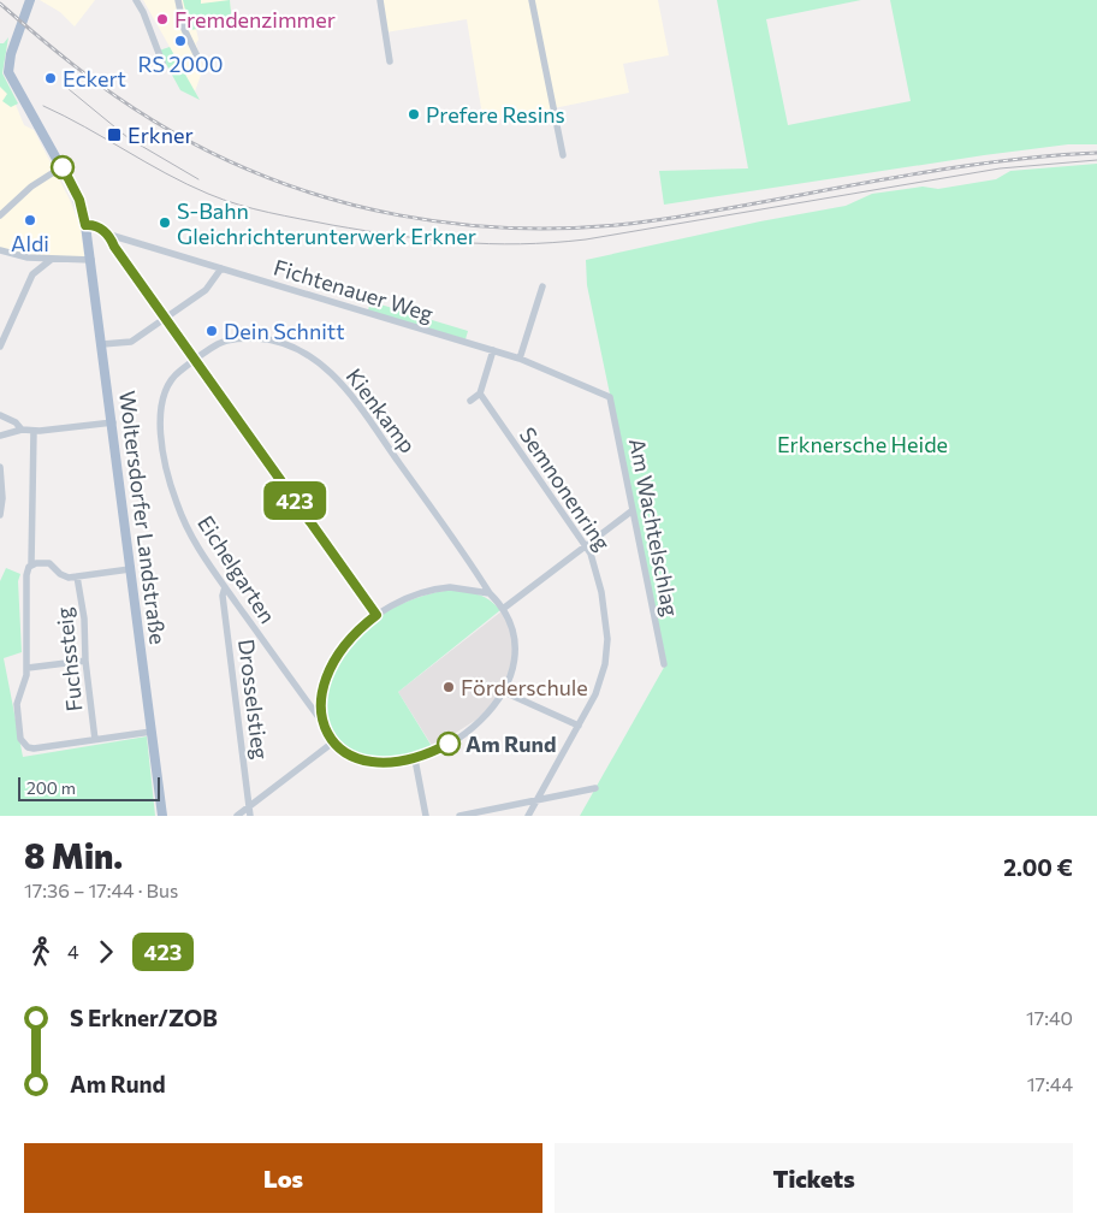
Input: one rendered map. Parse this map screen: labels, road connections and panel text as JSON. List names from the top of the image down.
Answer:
{
  "streets": {
    "main road": ["Woltersdorfer Landstraße"],
    "street": [
      "Fichtenauer Weg",
      "Kienkamp",
      "Semnonenring",
      "Am Wachtelschlag",
      "Eichelgarten",
      "Fuchssteig",
      "Drosselstieg"
    ]
  },
  "crossings": [
    ["Fichtenauer Weg", "Woltersdorfer Landstraße"],
    ["Fichtenauer Weg", "Am Wachtelschlag"],
    ["Kienkamp", "Eichelgarten"],
    ["Eichelgarten", "Drosselstieg"]
  ],
  "parks": ["Erknersche Heide"],
  "places": {
    "other": [
      "Fremdenzimmer",
      "RS 2000",
      "Eckert",
      "Prefere Resins",
      "Aldi",
      "S-Bahn Gleichrichterunterwerk Erkner",
      "Dein Schnitt",
      "Förderschule",
      "Am Rund"
    ],
    "transit": ["Erkner"]
  },
  "lines": ["bus line 423"],
  "scale_bar": "200 m",
  "page": {
    "on_map": "423",
    "scale": "200 m",
    "heading": ["8 Min.", "17:36 – 17:44 · Bus", "2.00 €"],
    "legs": ["4", "423"],
    "list": [
      {
        "name": "S Erkner/ZOB",
        "value": "17:40"
      },
      {
        "name": "Am Rund",
        "value": "17:44"
      }
    ],
    "buttons": ["Los", "Tickets"]
  }
}
